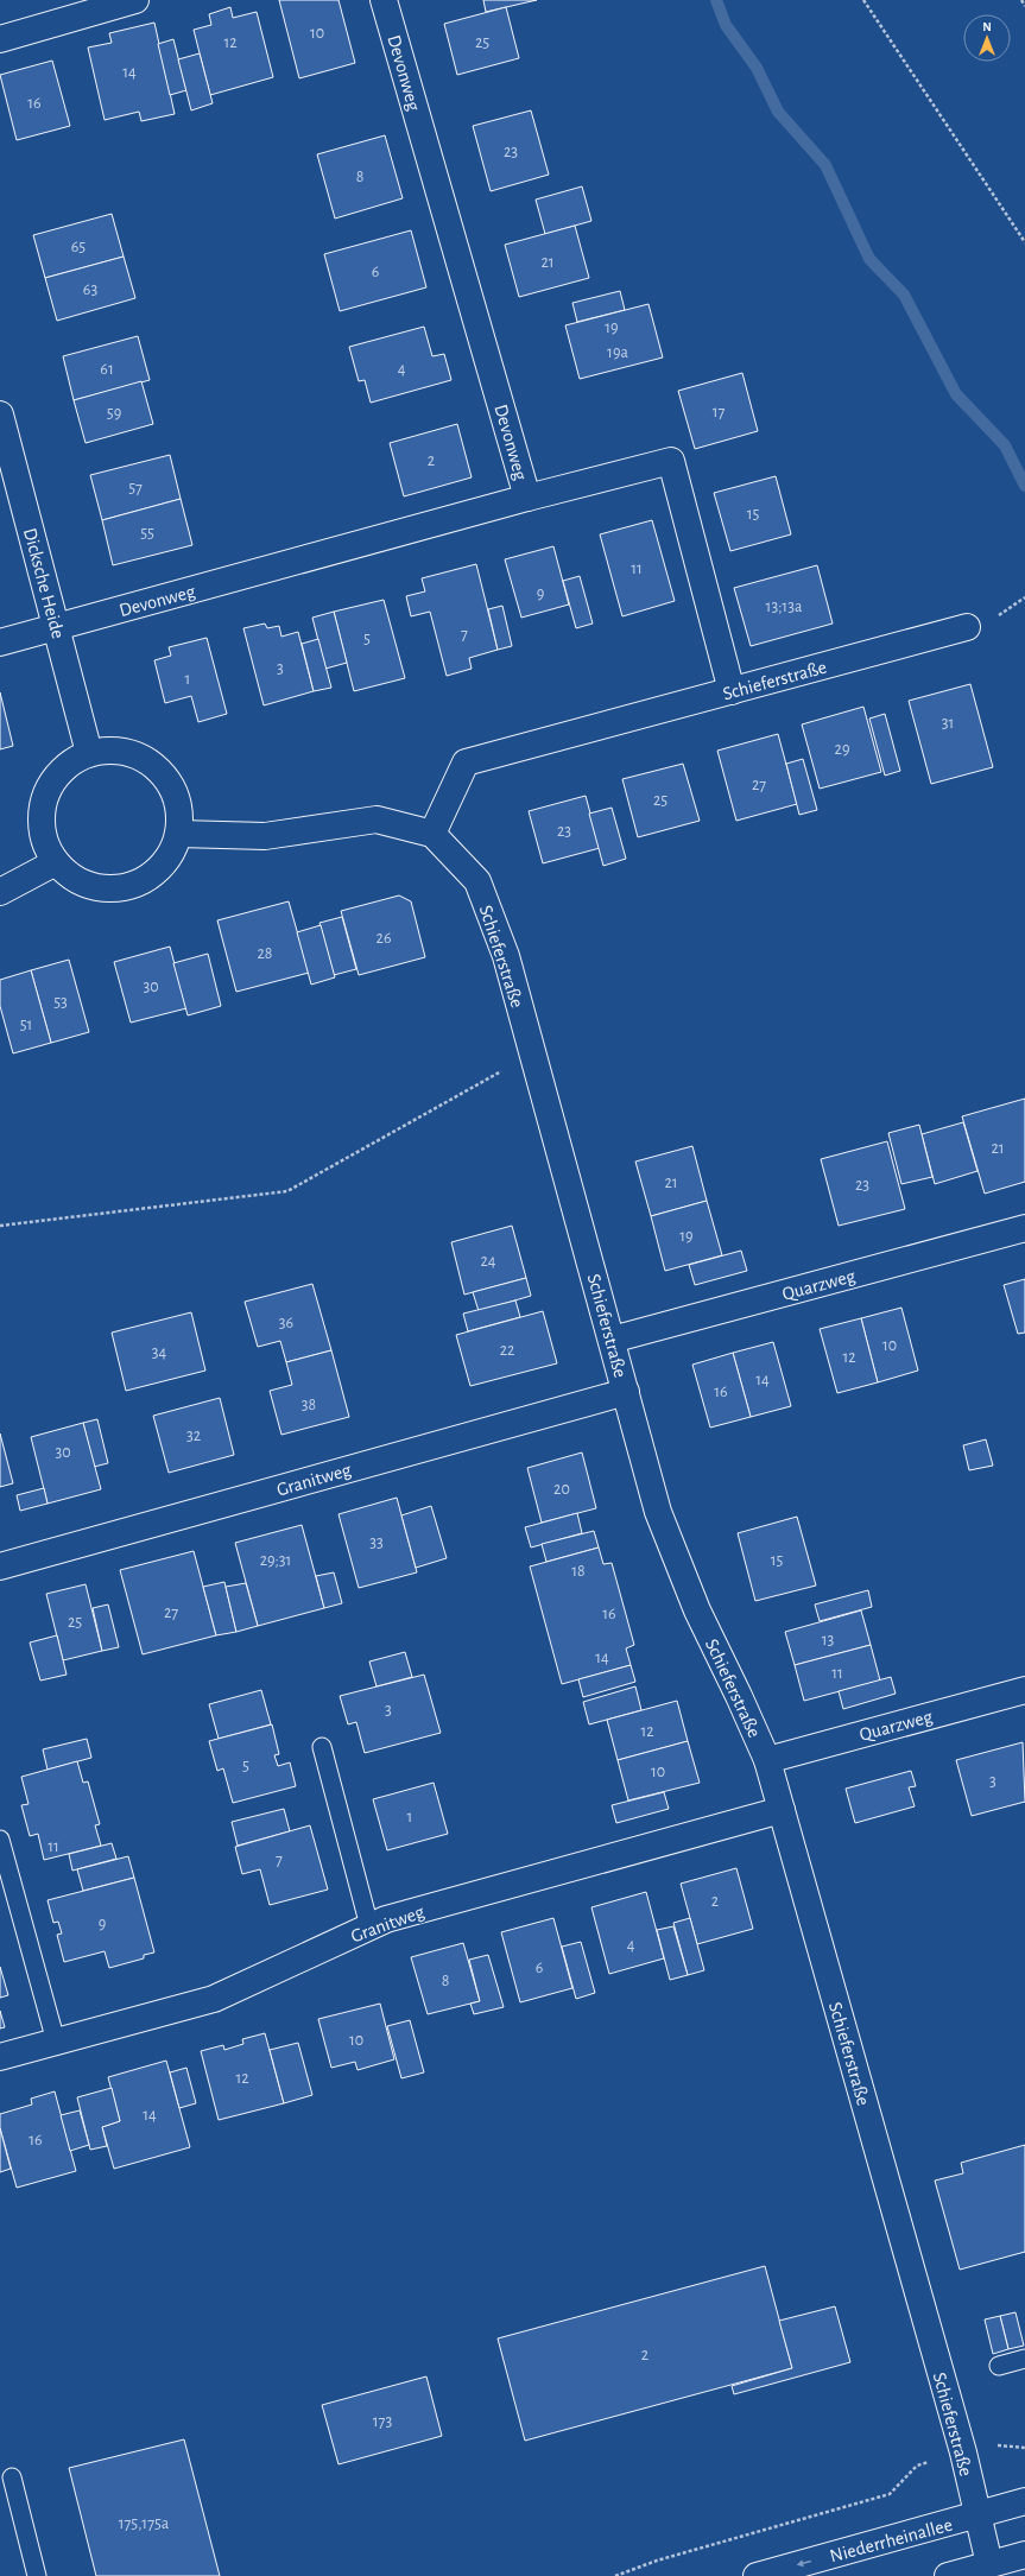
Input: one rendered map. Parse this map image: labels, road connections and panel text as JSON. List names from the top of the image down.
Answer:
{
  "streets": {
    "street": [
      "Devonweg",
      "Dicksche Heide",
      "Schieferstraße",
      "Quarzweg",
      "Granitweg",
      "Niederrheinallee"
    ]
  },
  "crossings": [
    ["Devonweg", "Dicksche Heide"],
    ["Schieferstraße", "Quarzweg"],
    ["Schieferstraße", "Granitweg"],
    ["Schieferstraße", "Niederrheinallee"]
  ],
  "one_way": ["Niederrheinallee"],
  "house_numbers": [
    "10",
    "12",
    "25",
    "14",
    "16",
    "23",
    "8",
    "65",
    "21",
    "6",
    "63",
    "19",
    "19a",
    "61",
    "4",
    "17",
    "59",
    "2",
    "57",
    "15",
    "55",
    "11",
    "9",
    "13;13a",
    "7",
    "5",
    "3",
    "1",
    "31",
    "29",
    "27",
    "25",
    "23",
    "26",
    "28",
    "30",
    "53",
    "51",
    "21",
    "21",
    "23",
    "19",
    "24",
    "36",
    "10",
    "22",
    "34",
    "12",
    "14",
    "16",
    "38",
    "32",
    "30",
    "20",
    "33",
    "29;31",
    "15",
    "18",
    "27",
    "16",
    "25",
    "13",
    "14",
    "11",
    "3",
    "12",
    "5",
    "10",
    "3",
    "1",
    "11",
    "7",
    "2",
    "9",
    "4",
    "6",
    "8",
    "10",
    "12",
    "14",
    "16",
    "2",
    "173",
    "175,175a"
  ],
  "north": "top"
}
